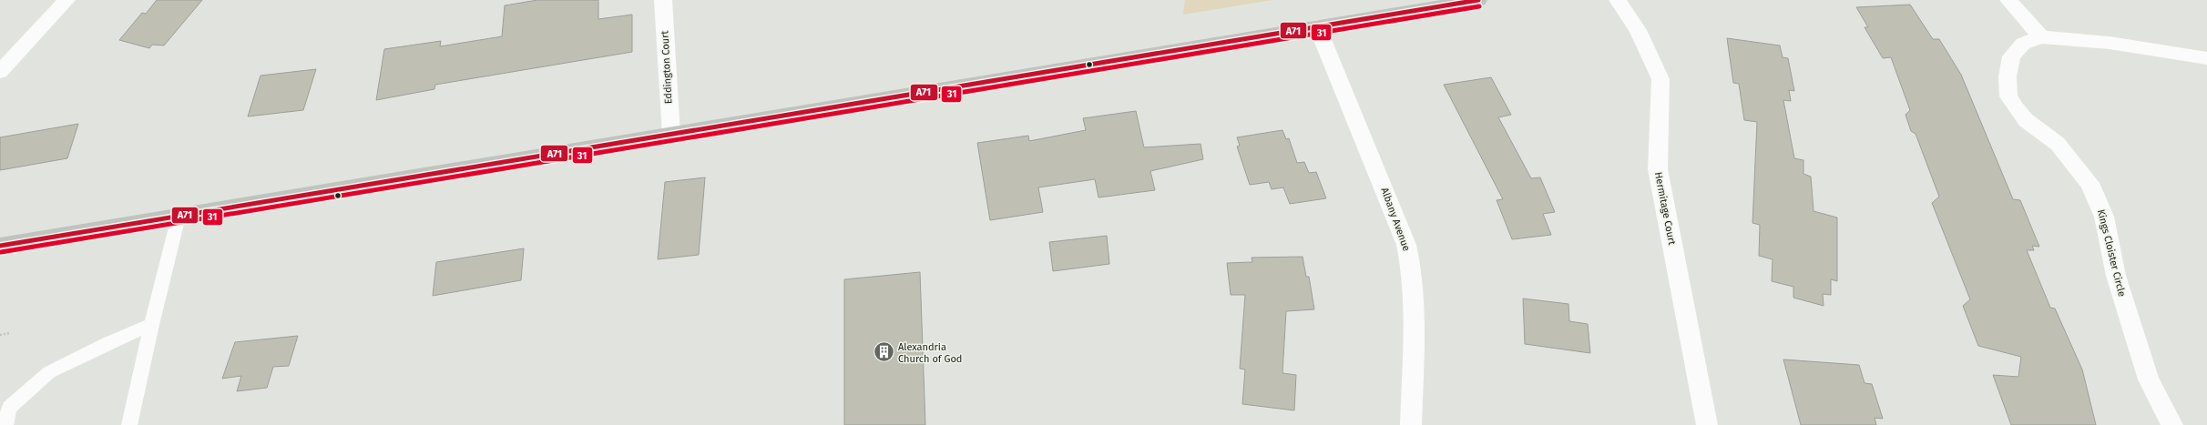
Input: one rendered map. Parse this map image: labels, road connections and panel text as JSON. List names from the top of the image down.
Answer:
{
  "streets": {
    "street": [
      "Eddington Court",
      "Hermitage Court",
      "Albany Avenue",
      "Kings Cloister Circle"
    ]
  },
  "places": {
    "building": ["Alexandria Church of God"]
  },
  "lines": ["transit line A71", "transit line 31"]
}
